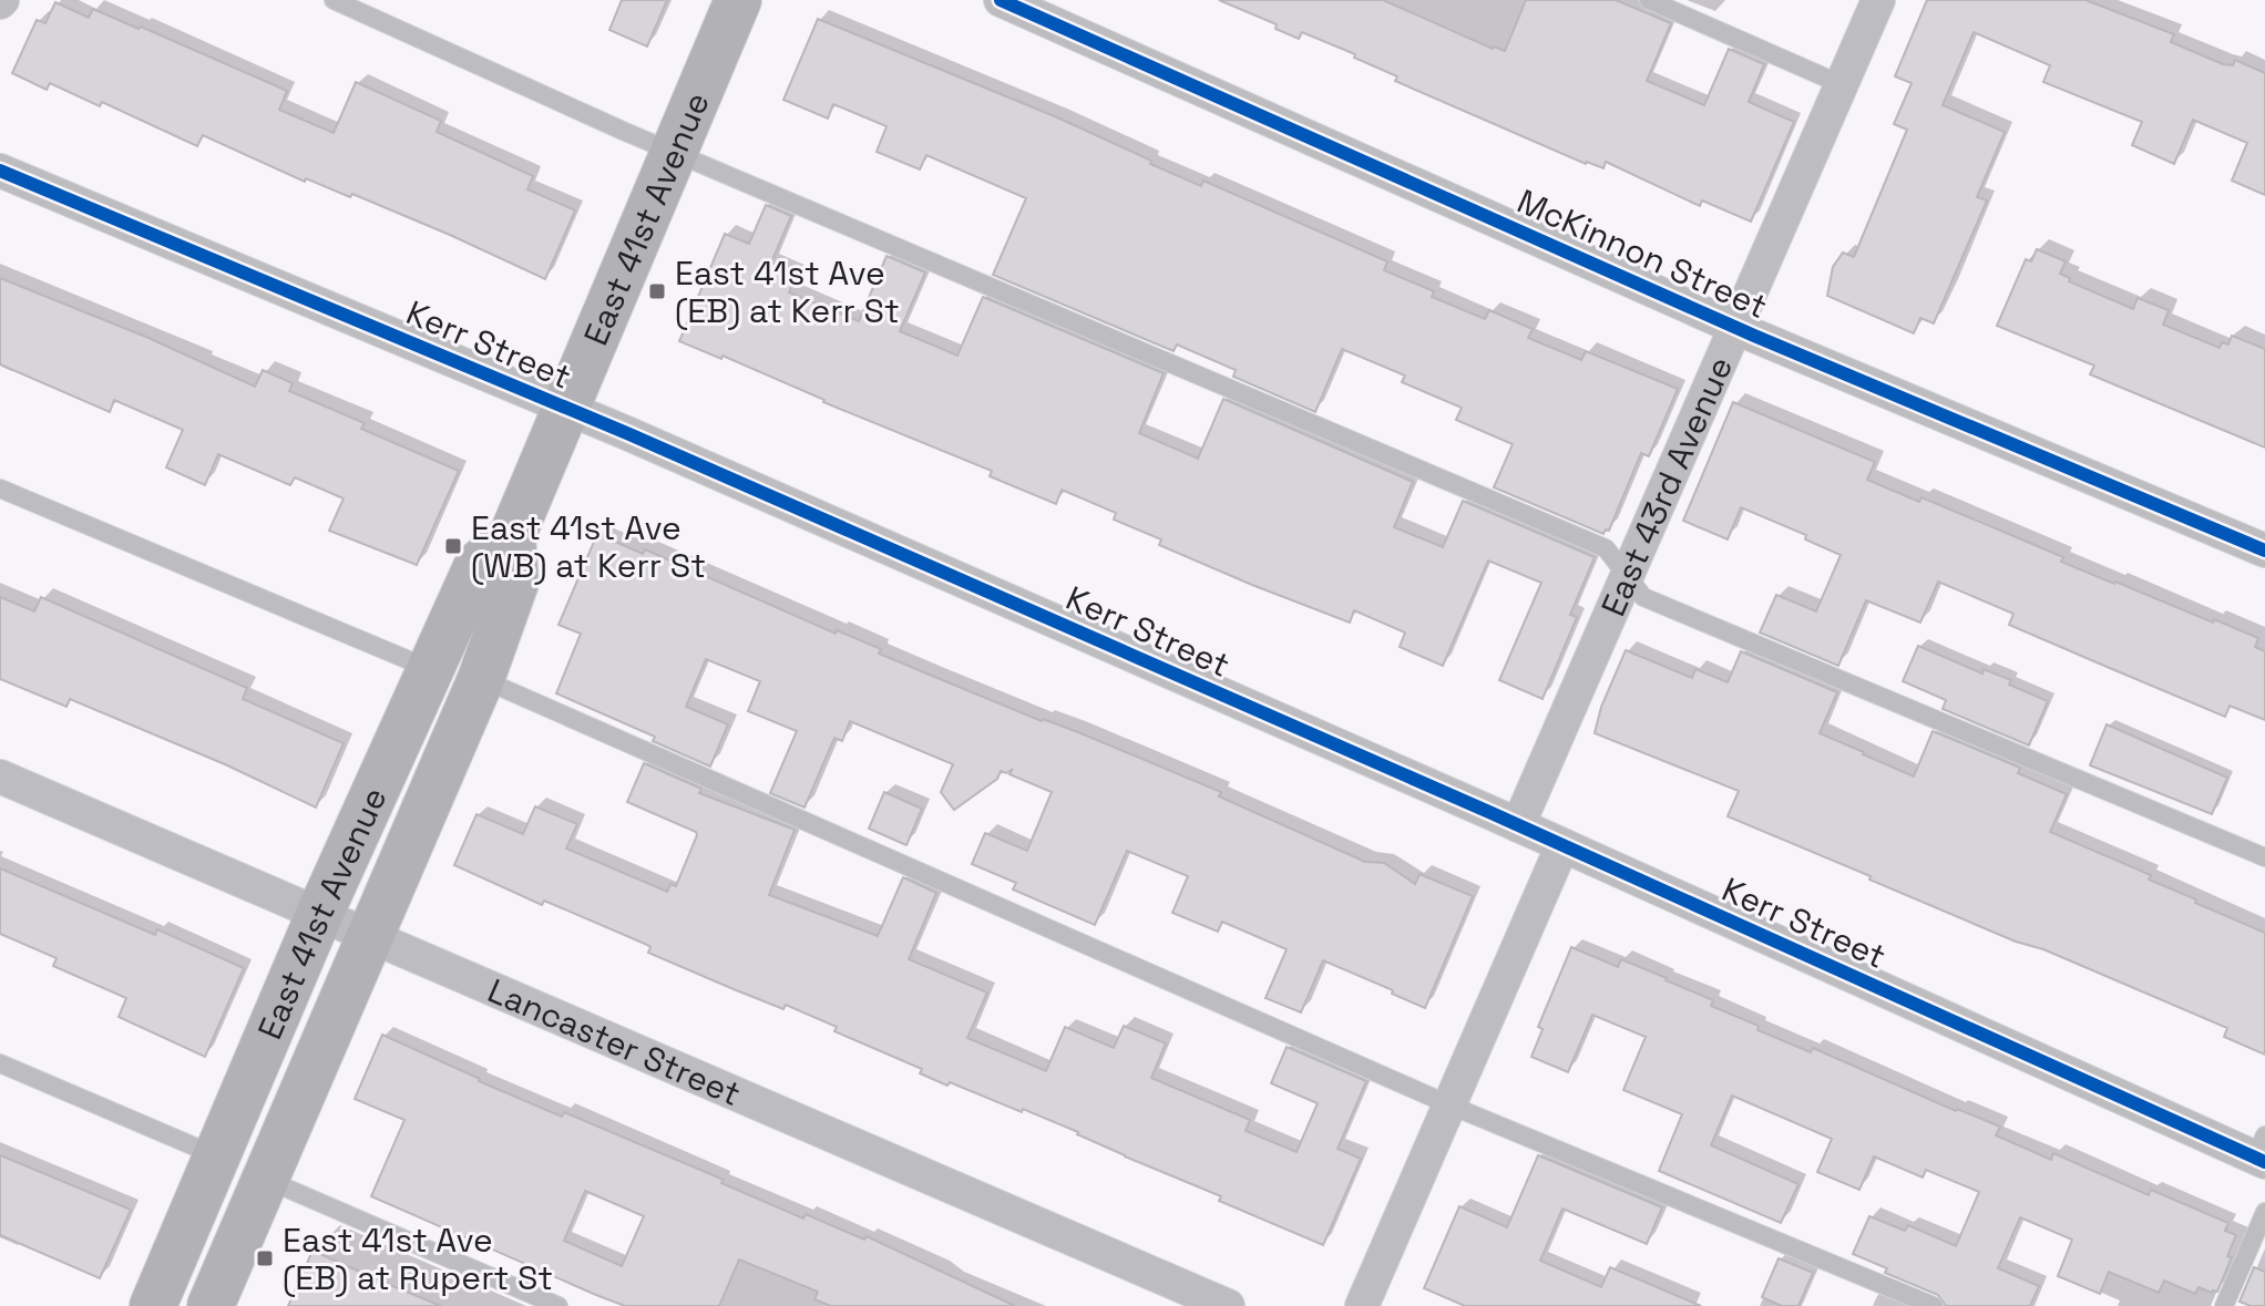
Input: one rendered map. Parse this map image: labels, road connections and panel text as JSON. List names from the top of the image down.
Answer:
{
  "streets": {
    "main road": ["East 41st Avenue"],
    "street": [
      "McKinnon Street",
      "Kerr Street",
      "East 43rd Avenue",
      "Lancaster Street"
    ]
  },
  "crossings": [
    ["East 41st Avenue", "Kerr Street"],
    ["East 41st Avenue", "Lancaster Street"],
    ["McKinnon Street", "East 43rd Avenue"],
    ["Kerr Street", "East 43rd Avenue"]
  ],
  "places": {
    "transit": ["East 41st Ave (EB) at Kerr St", "East 41st Ave (WB) at Kerr St", "East 41st Ave (EB) at Rupert St"]
  }
}
